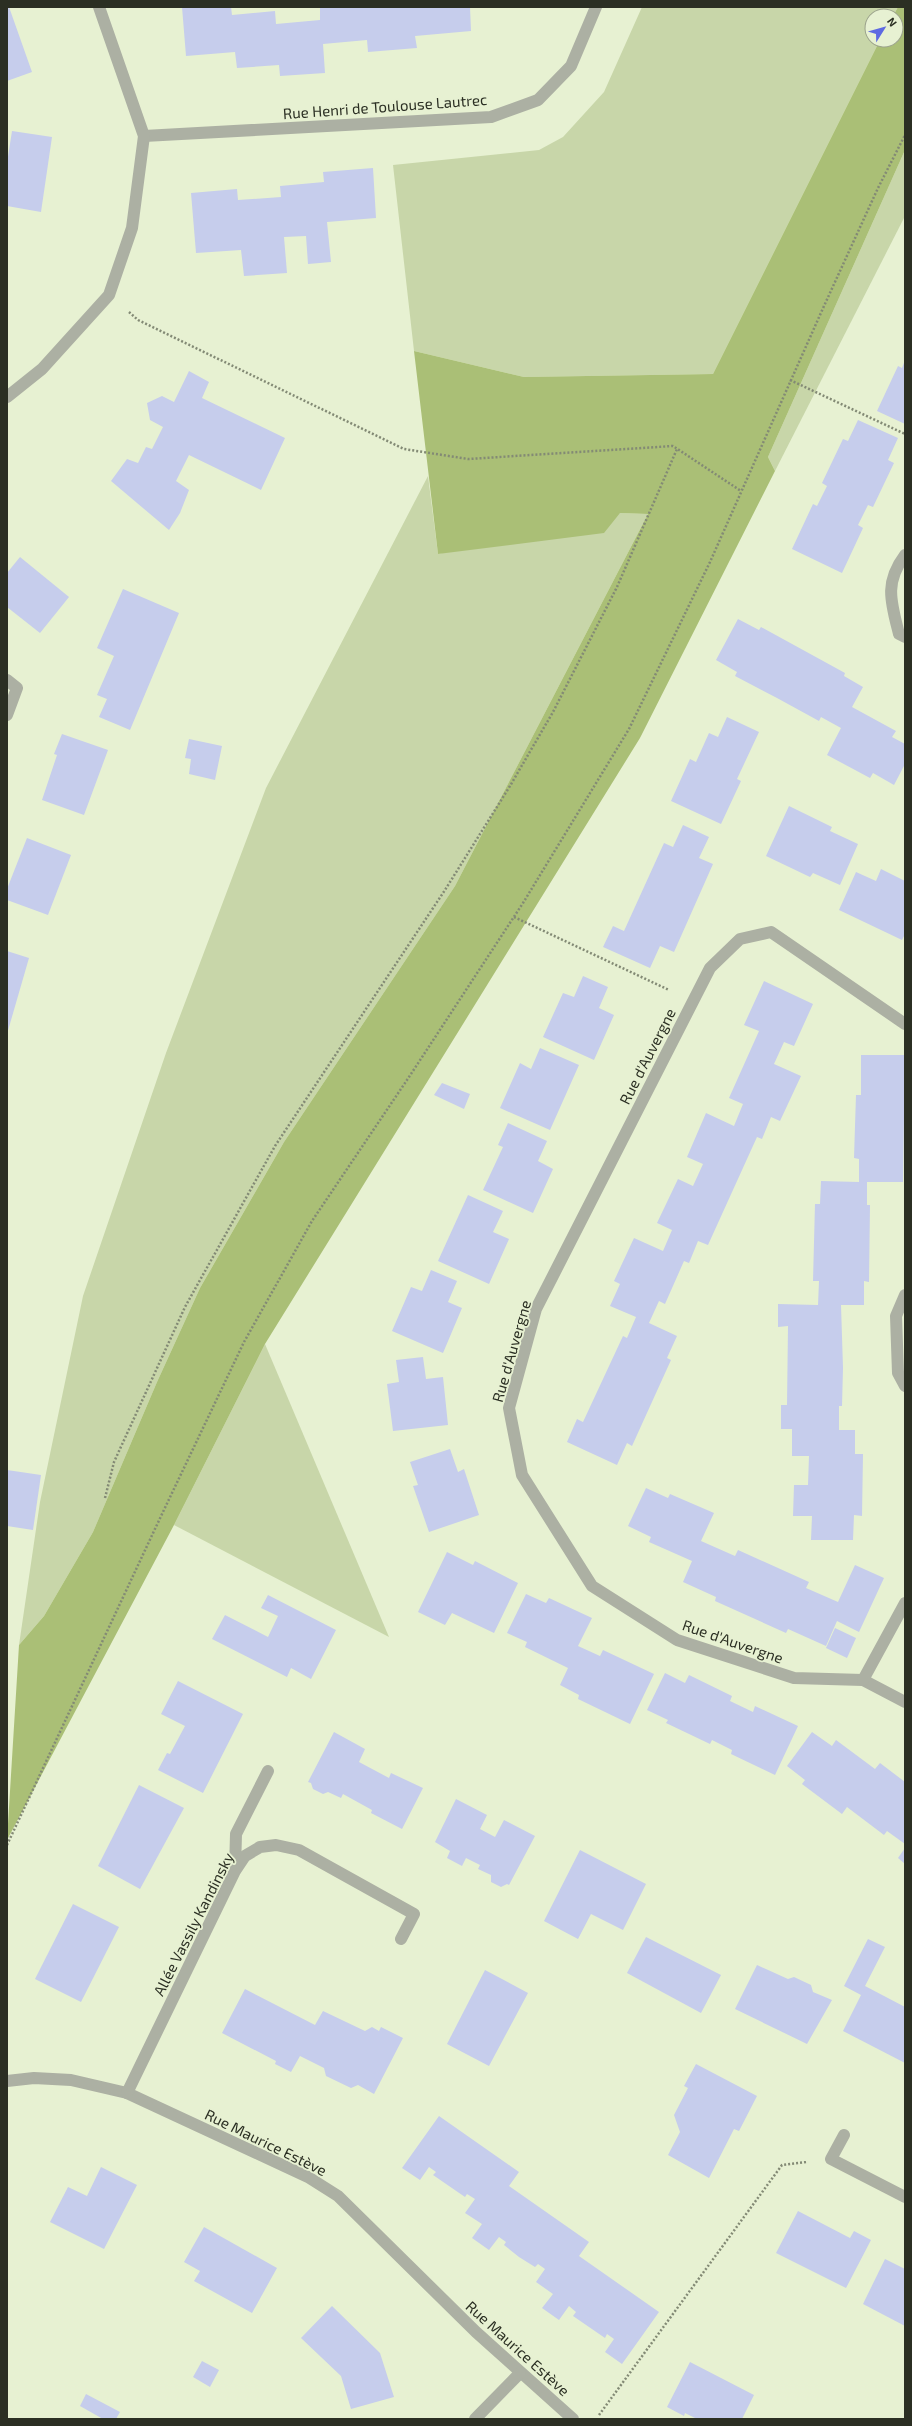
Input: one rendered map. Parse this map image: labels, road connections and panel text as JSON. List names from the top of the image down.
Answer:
{
  "streets": {
    "street": [
      "Rue Henri de Toulouse Lautrec",
      "Rue d'Auvergne",
      "Allée Vassily Kandinsky",
      "Rue Maurice Estève"
    ]
  },
  "crossings": [
    ["Allée Vassily Kandinsky", "Rue Maurice Estève"]
  ],
  "north": "top right"
}
